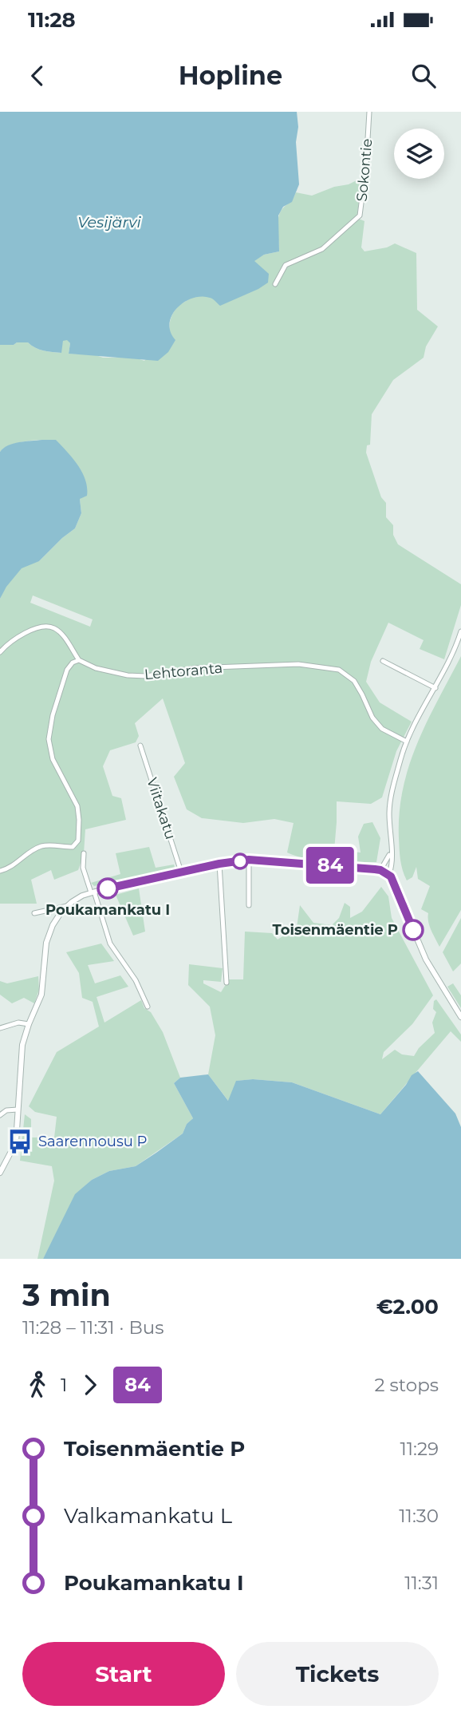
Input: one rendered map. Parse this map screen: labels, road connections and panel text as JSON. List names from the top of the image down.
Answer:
{
  "streets": {
    "street": ["Sokontie", "Lehtoranta", "Viitakatu"]
  },
  "water": ["Vesijärvi"],
  "places": {
    "other": ["Poukamankatu I", "Toisenmäentie P"],
    "bus stop": ["Saarennousu P"]
  },
  "lines": ["bus line 84"],
  "page": {
    "status": "11:28",
    "header": "Hopline",
    "on_map": "84",
    "heading": ["3 min", "11:28 – 11:31 · Bus", "€2.00"],
    "legs": ["1", "84", "2 stops"],
    "list": [
      {
        "name": "Toisenmäentie P",
        "value": "11:29"
      },
      {
        "name": "Valkamankatu L",
        "value": "11:30"
      },
      {
        "name": "Poukamankatu I",
        "value": "11:31"
      }
    ],
    "buttons": ["Start", "Tickets"]
  }
}
